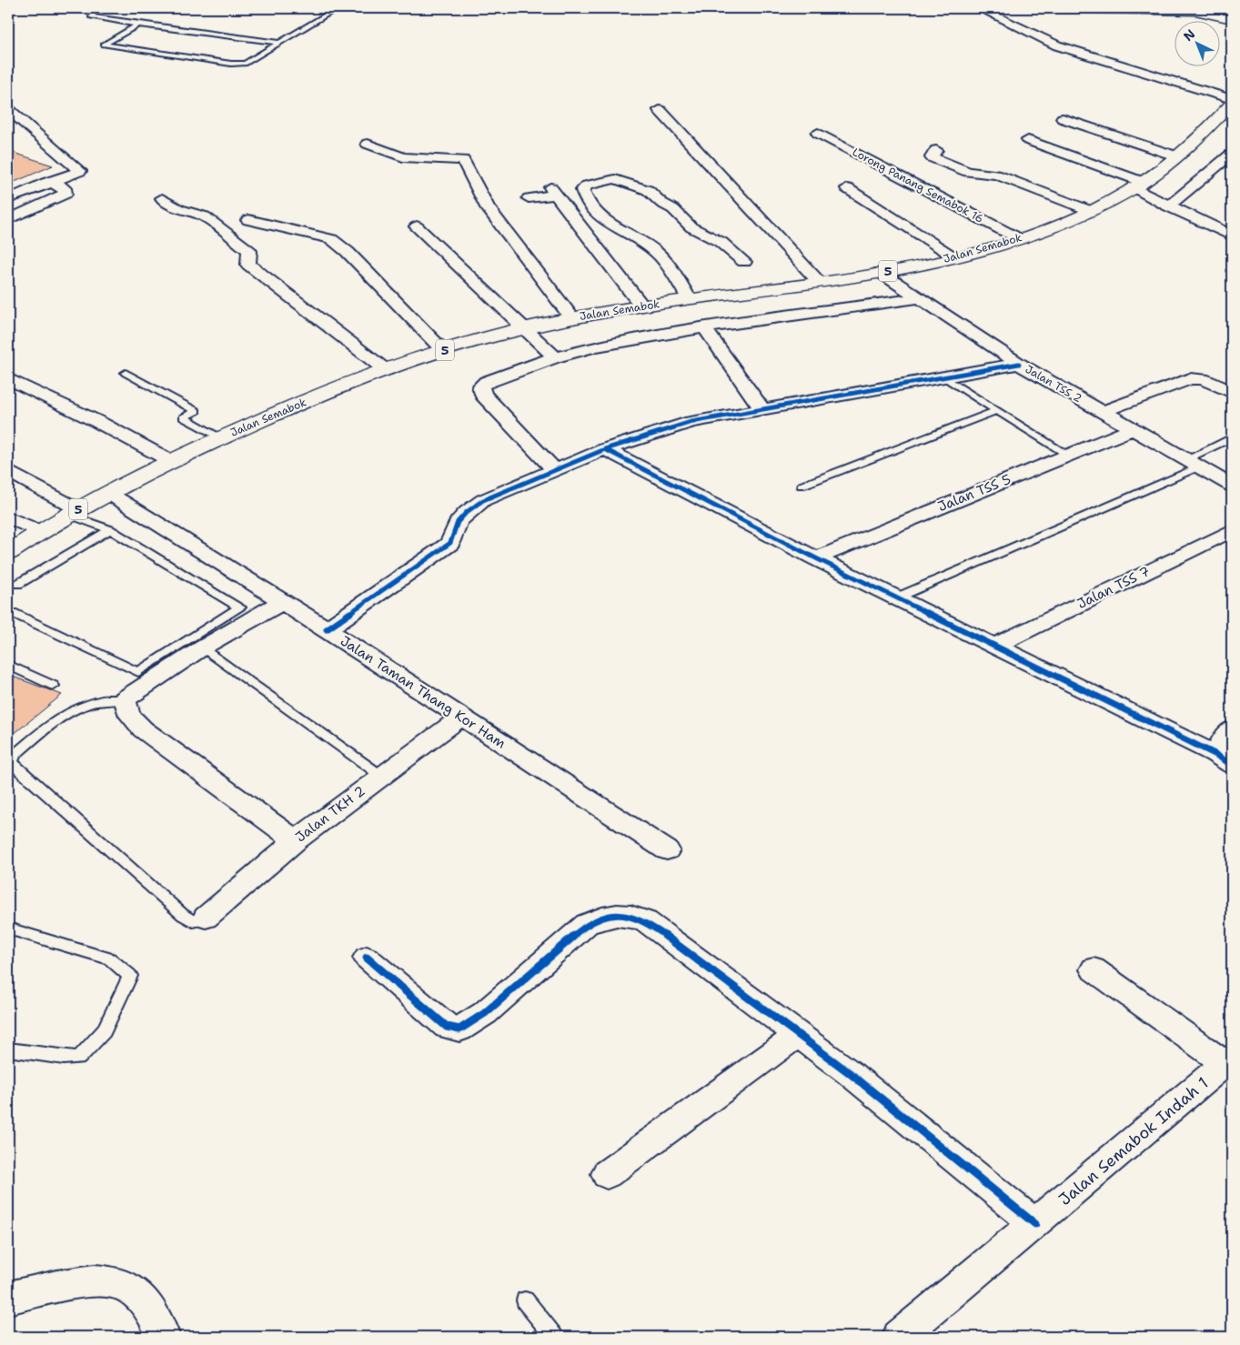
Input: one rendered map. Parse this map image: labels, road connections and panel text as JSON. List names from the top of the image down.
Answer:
{
  "streets": {
    "main road": ["Jalan Semabok", "5"],
    "street": [
      "Lorong Panang Semabok 16",
      "Jalan TSS 2",
      "Jalan TSS 5",
      "Jalan TSS 7",
      "Jalan Taman Thang Kor Ham",
      "Jalan TKH 2",
      "Jalan Semabok Indah 1"
    ]
  },
  "crossings": [
    ["Lorong Panang Semabok 16", "Jalan Semabok"],
    ["Jalan Semabok", "Jalan TSS 2"],
    ["Jalan Semabok", "Jalan Taman Thang Kor Ham"],
    ["Jalan TSS 2", "Jalan TSS 5"],
    ["Jalan Taman Thang Kor Ham", "Jalan TKH 2"]
  ],
  "north": "top left"
}
